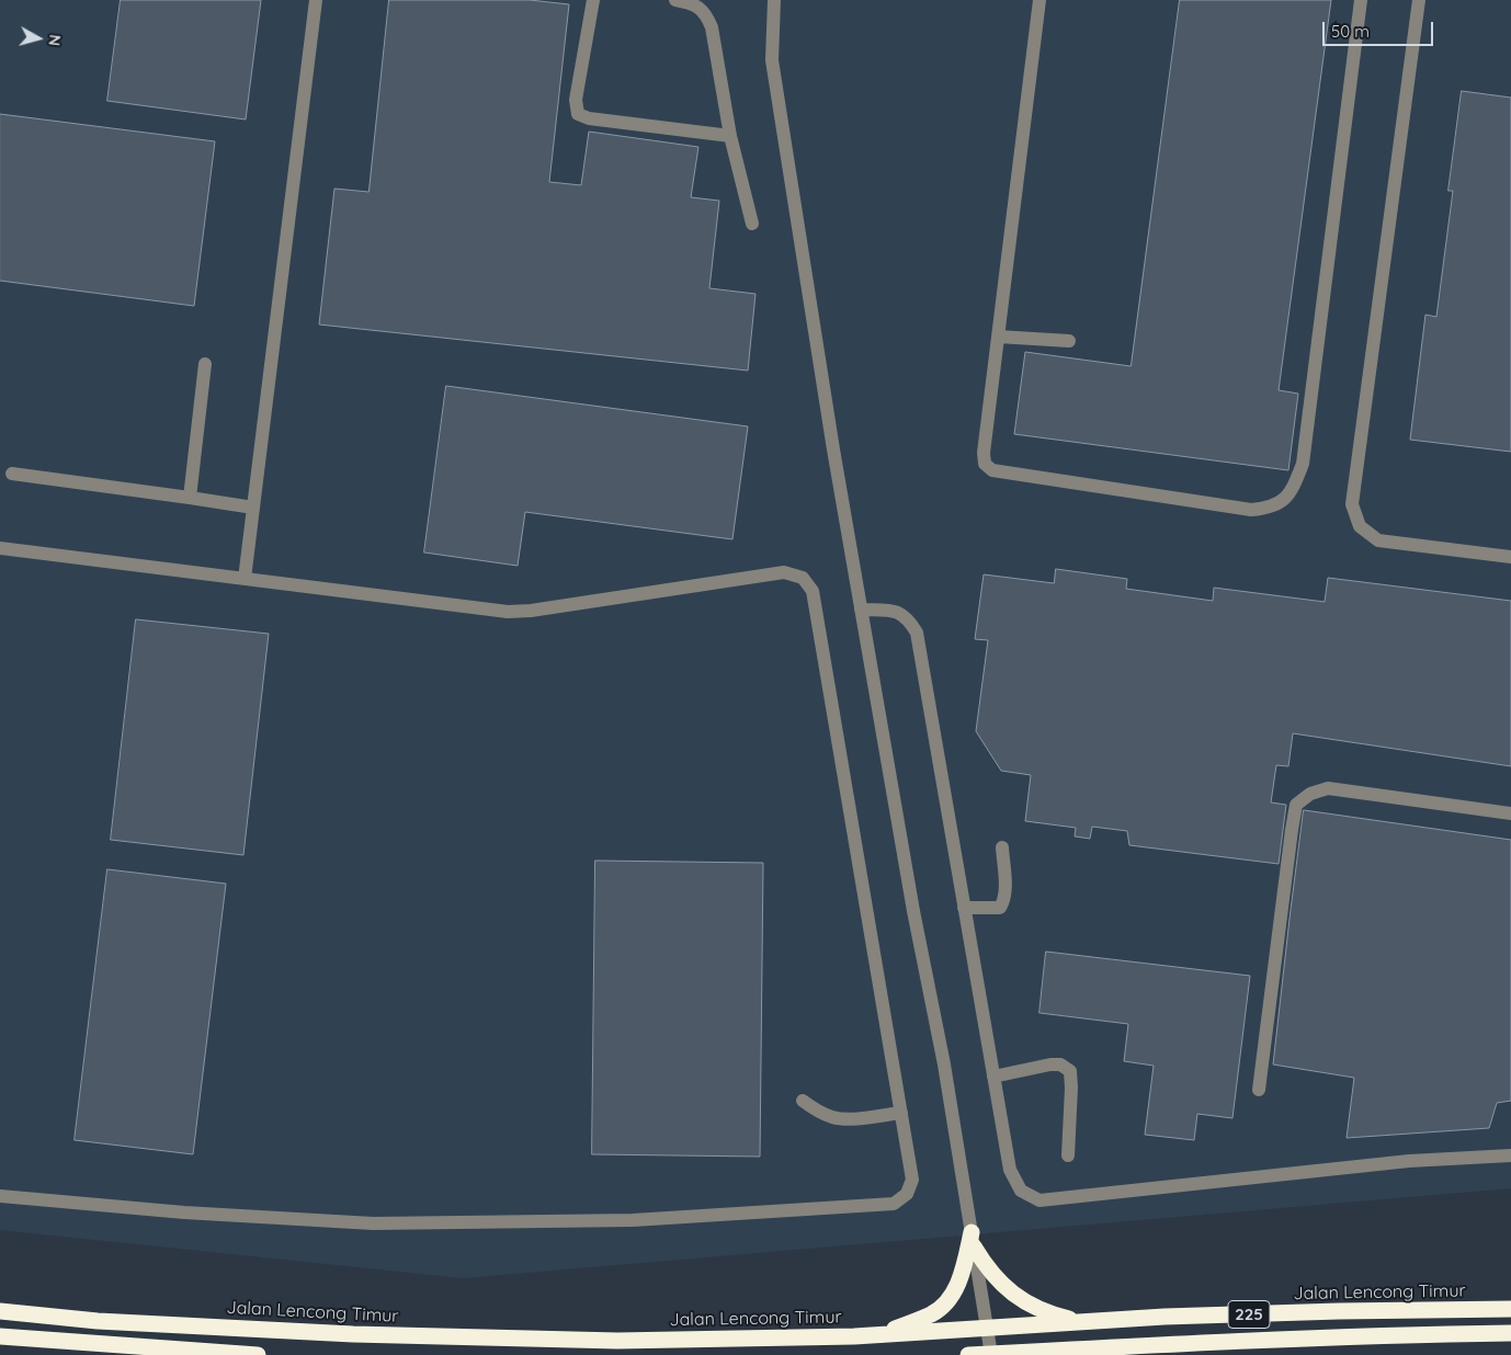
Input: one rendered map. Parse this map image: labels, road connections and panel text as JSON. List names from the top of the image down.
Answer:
{
  "streets": {
    "highway": ["Jalan Lencong Timur", "225"]
  },
  "scale_bar": "50 m",
  "north": "right"
}
